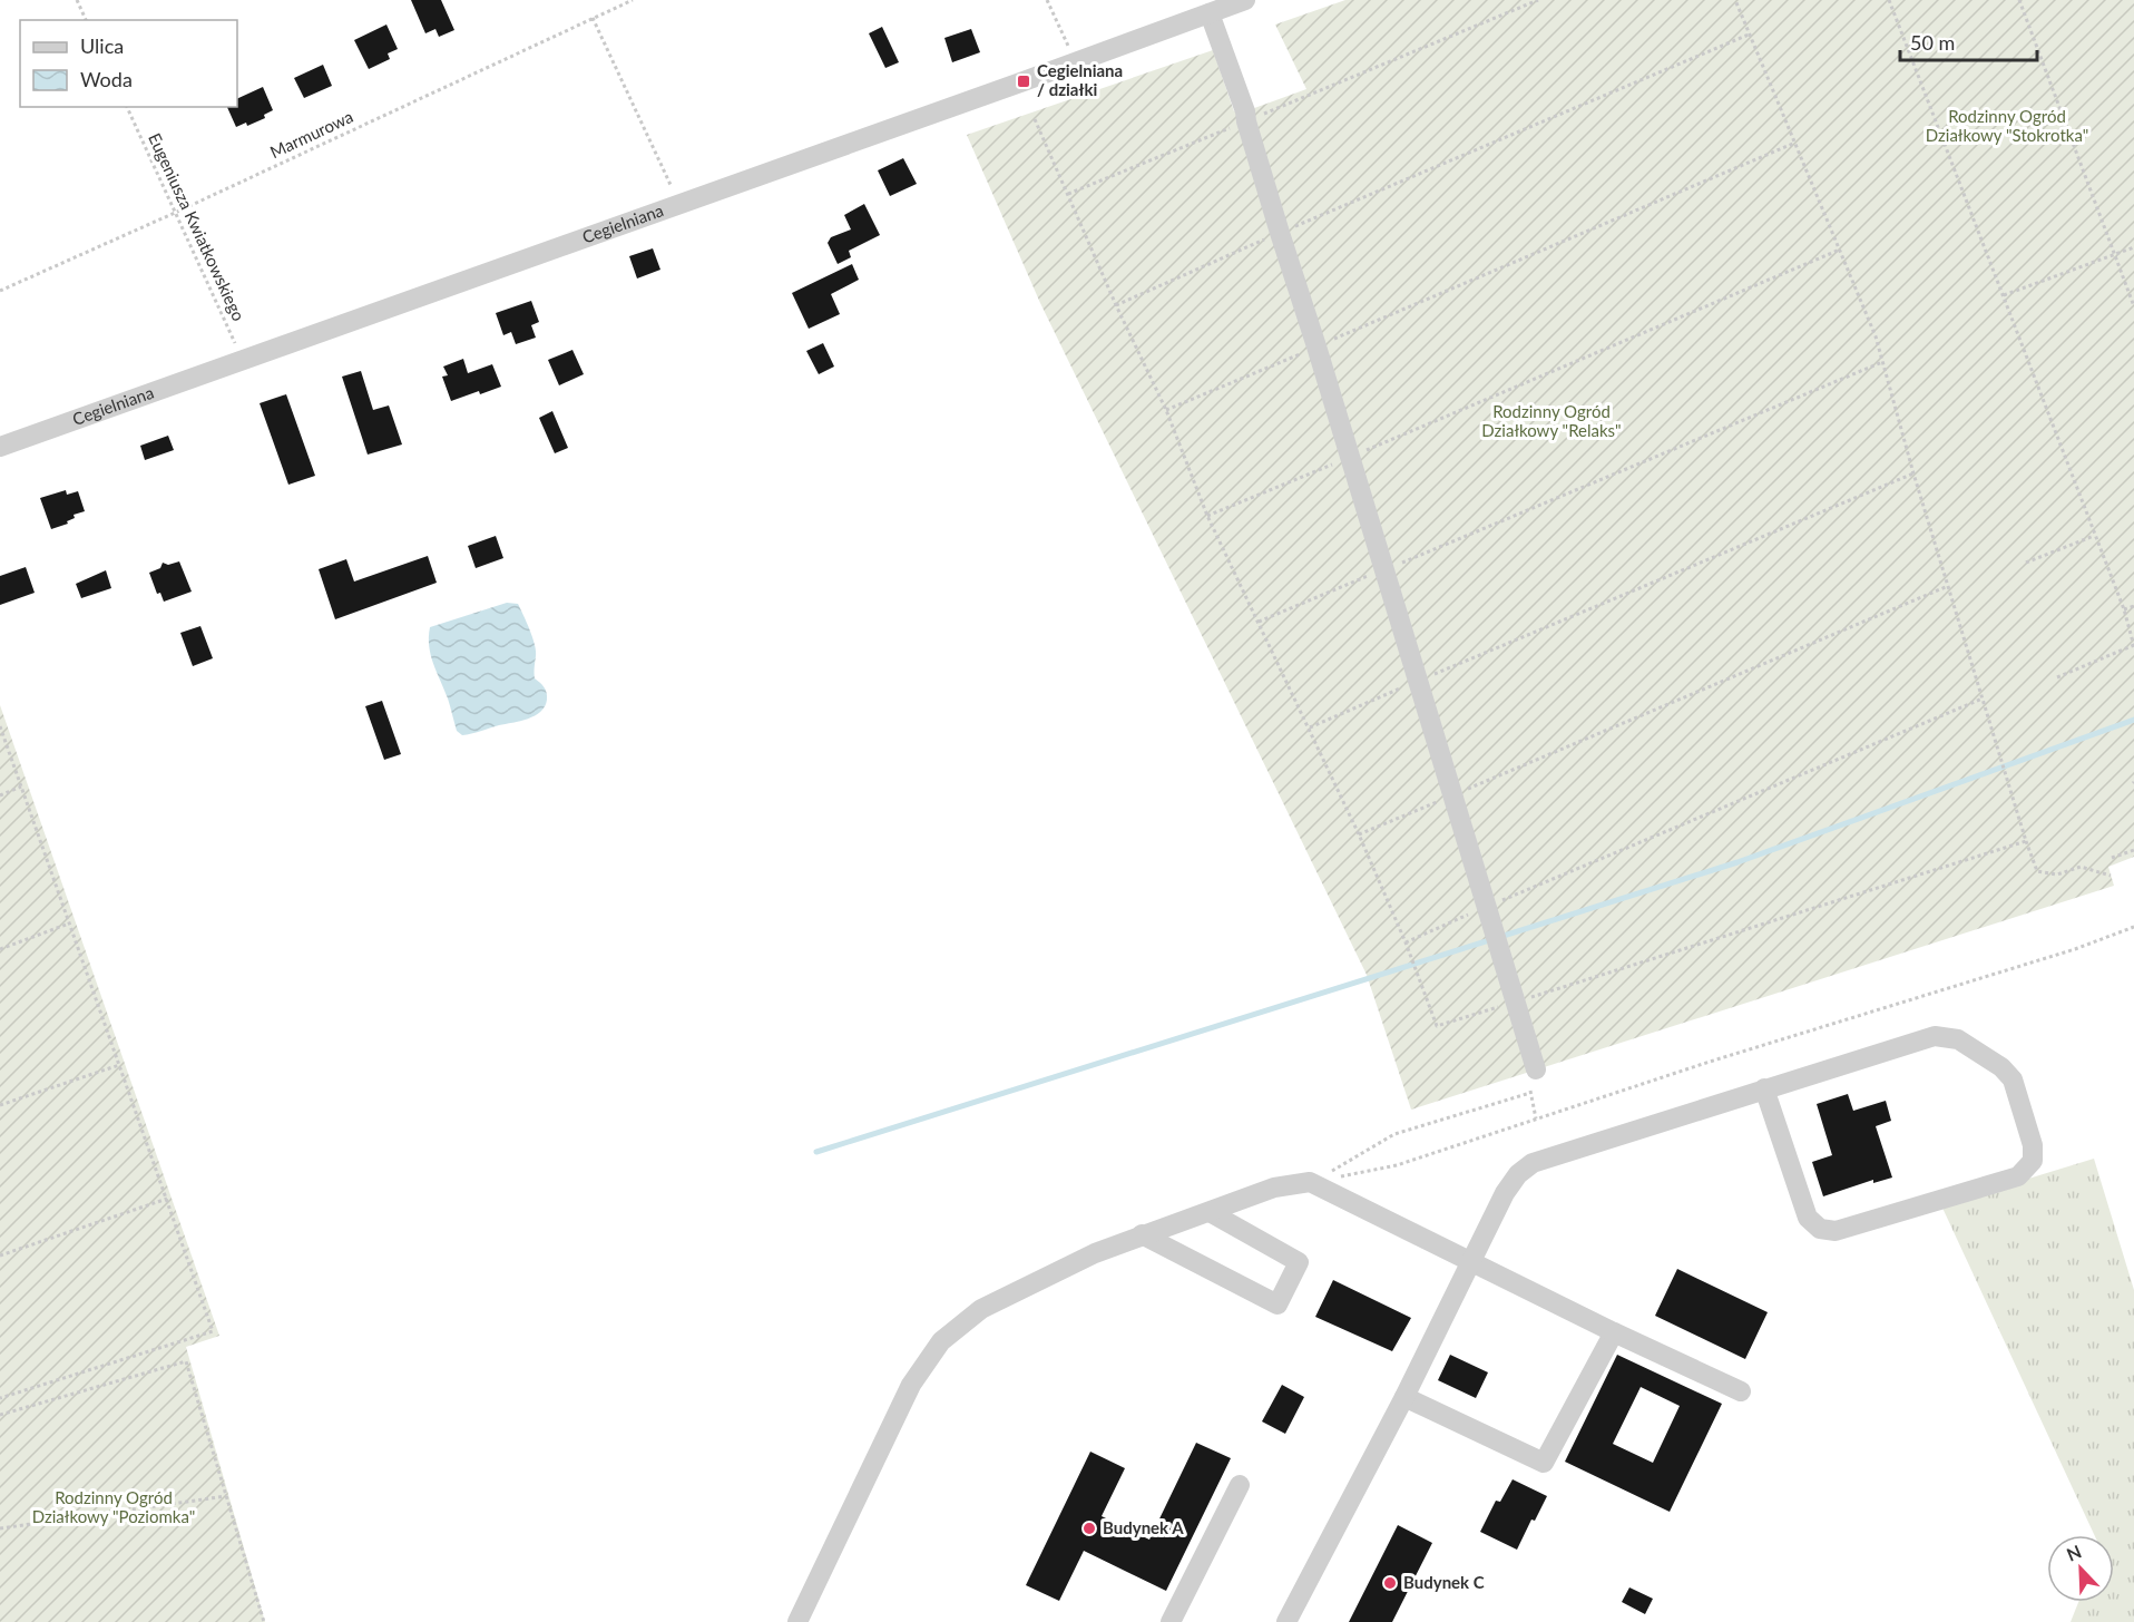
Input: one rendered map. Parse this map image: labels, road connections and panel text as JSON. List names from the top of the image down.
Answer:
{
  "streets": {
    "street": ["Cegielniana"],
    "path": ["Marmurowa", "Eugeniusza Kwiatkowskiego"]
  },
  "crossings": [
    ["Marmurowa", "Eugeniusza Kwiatkowskiego"],
    ["Cegielniana", "Eugeniusza Kwiatkowskiego"]
  ],
  "parks": ["Rodzinny Ogród Działkowy \"Stokrotka\"", "Rodzinny Ogród Działkowy \"Relaks\"", "Rodzinny Ogród Działkowy \"Poziomka\""],
  "places": {
    "transit": ["Cegielniana / działki"],
    "other": ["Budynek A", "Budynek C"]
  },
  "legend": ["Ulica", "Woda"],
  "scale_bar": "50 m",
  "north": "top left"
}
